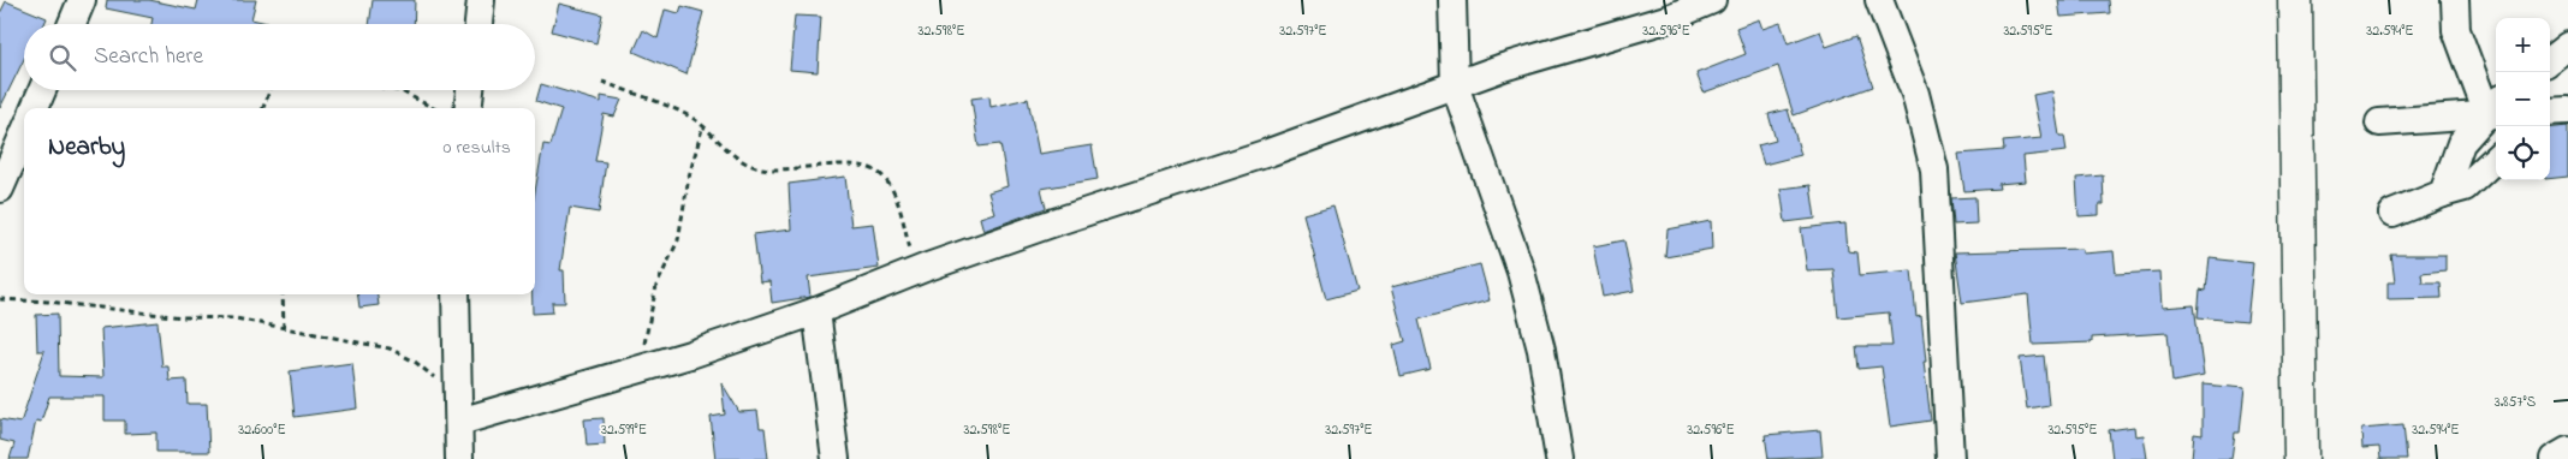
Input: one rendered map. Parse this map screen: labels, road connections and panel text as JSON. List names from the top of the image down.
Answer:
{
  "page": {
    "map_buttons": ["+", "−"],
    "search": "Search here",
    "heading": ["Nearby", "0 results"]
  },
  "coordinates": [
    "32.598°E",
    "32.597°E",
    "32.596°E",
    "32.595°E",
    "32.594°E",
    "3.857°S",
    "32.600°E",
    "32.599°E"
  ]
}
